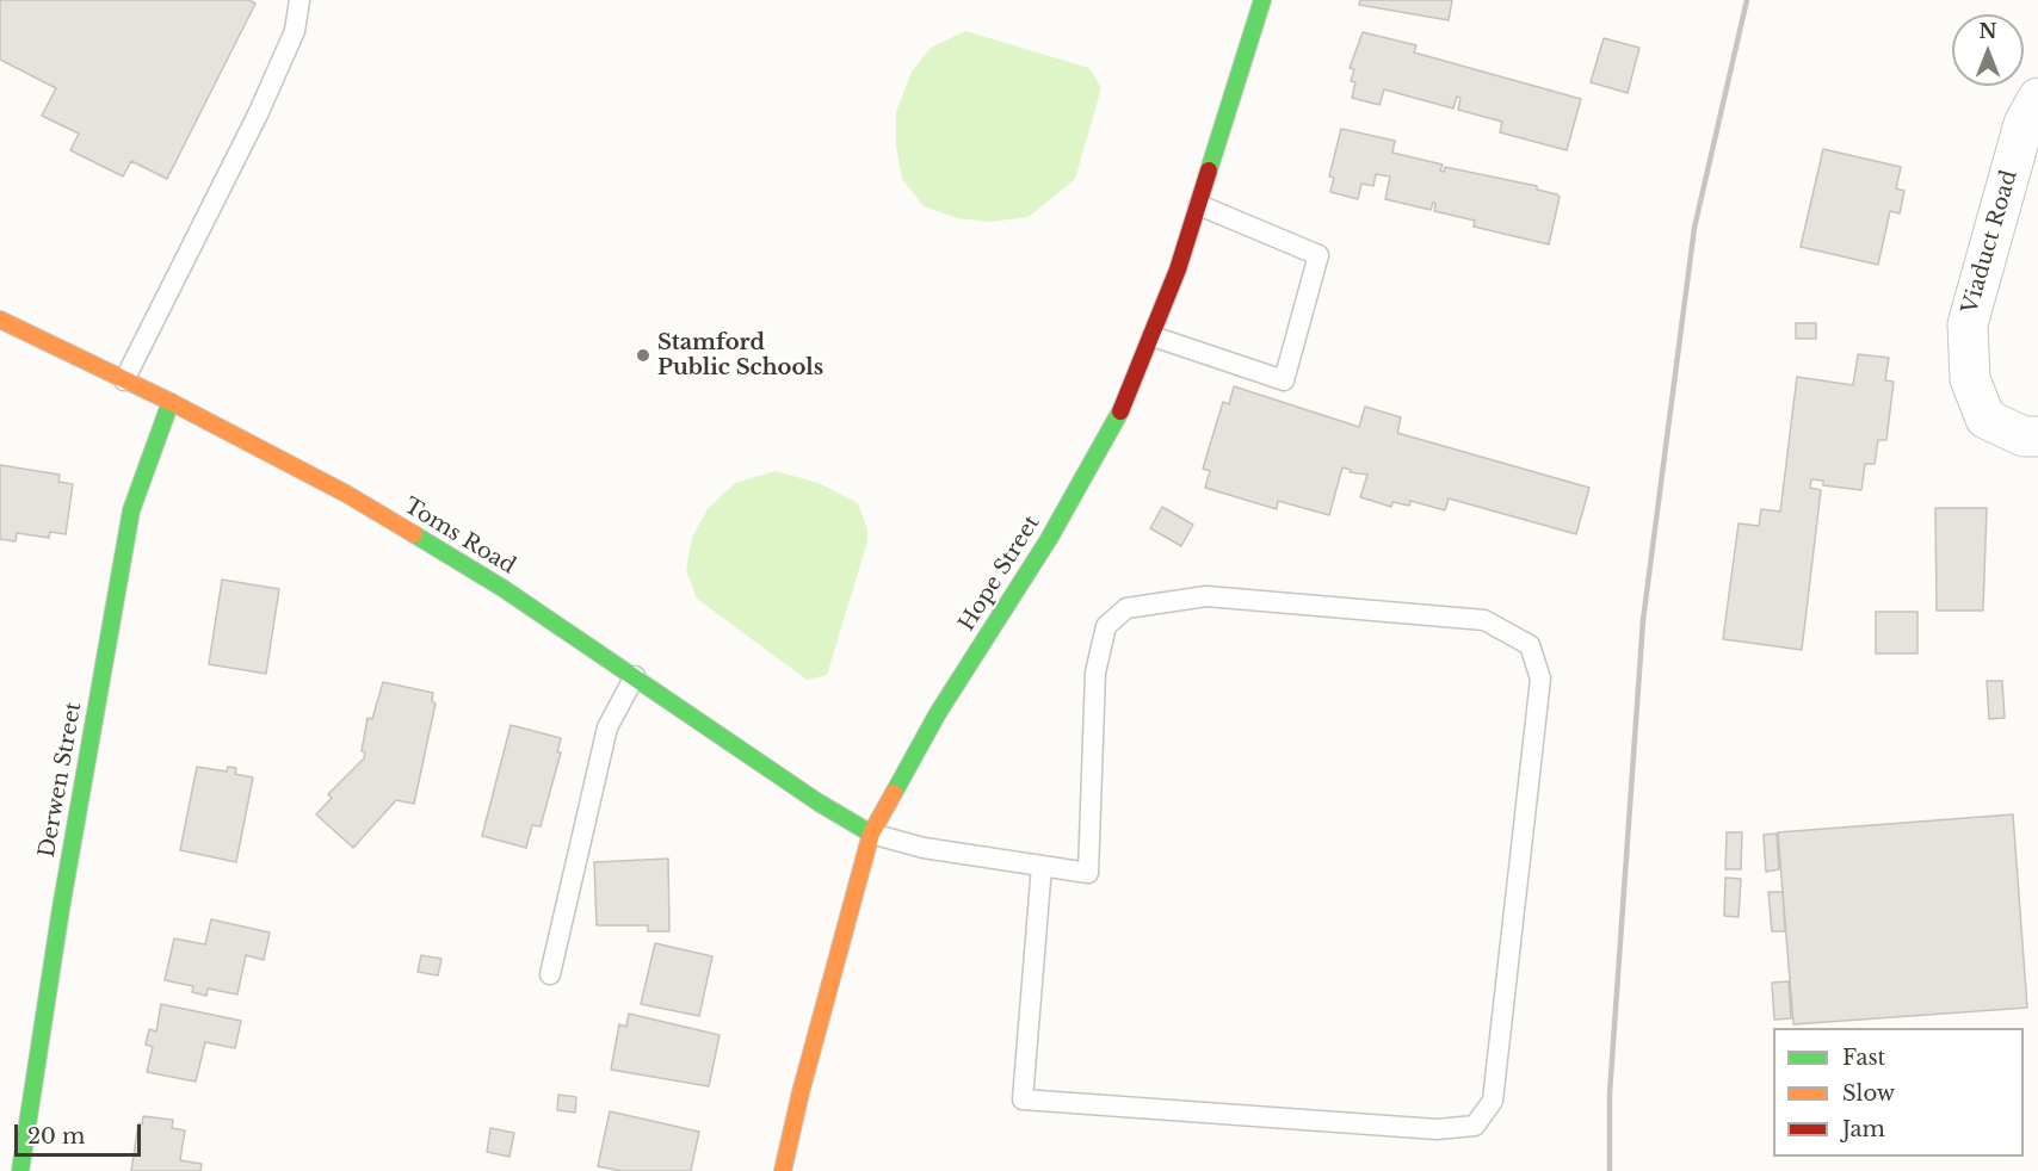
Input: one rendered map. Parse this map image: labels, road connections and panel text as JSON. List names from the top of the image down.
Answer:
{
  "streets": {
    "street": [
      "Viaduct Road",
      "Toms Road",
      "Hope Street",
      "Derwen Street"
    ]
  },
  "crossings": [
    ["Toms Road", "Hope Street"],
    ["Toms Road", "Derwen Street"]
  ],
  "places": ["Stamford Public Schools"],
  "legend": ["Fast", "Slow", "Jam"],
  "scale_bar": "20 m",
  "north": "top"
}
